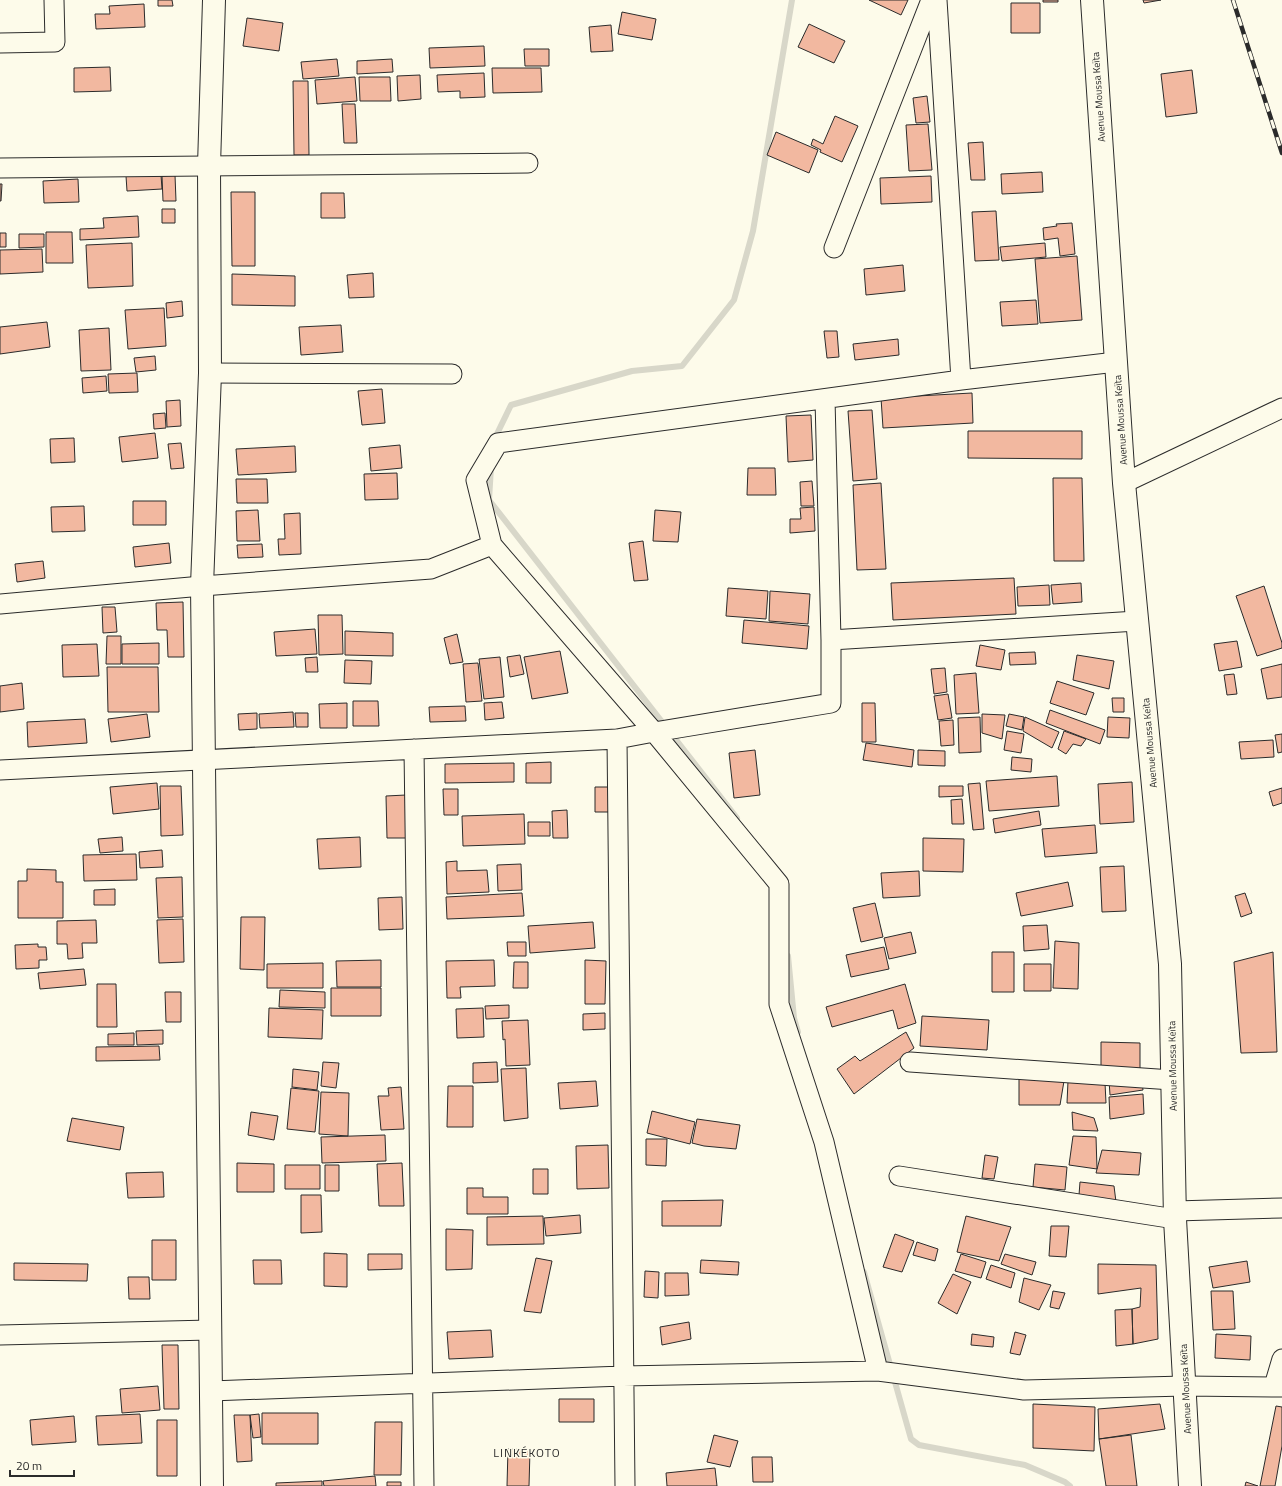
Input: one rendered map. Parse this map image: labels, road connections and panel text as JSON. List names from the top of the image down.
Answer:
{
  "streets": {
    "street": ["Avenue Moussa Keïta"]
  },
  "districts": ["LINKÉKOTO"],
  "scale_bar": "20 m"
}
